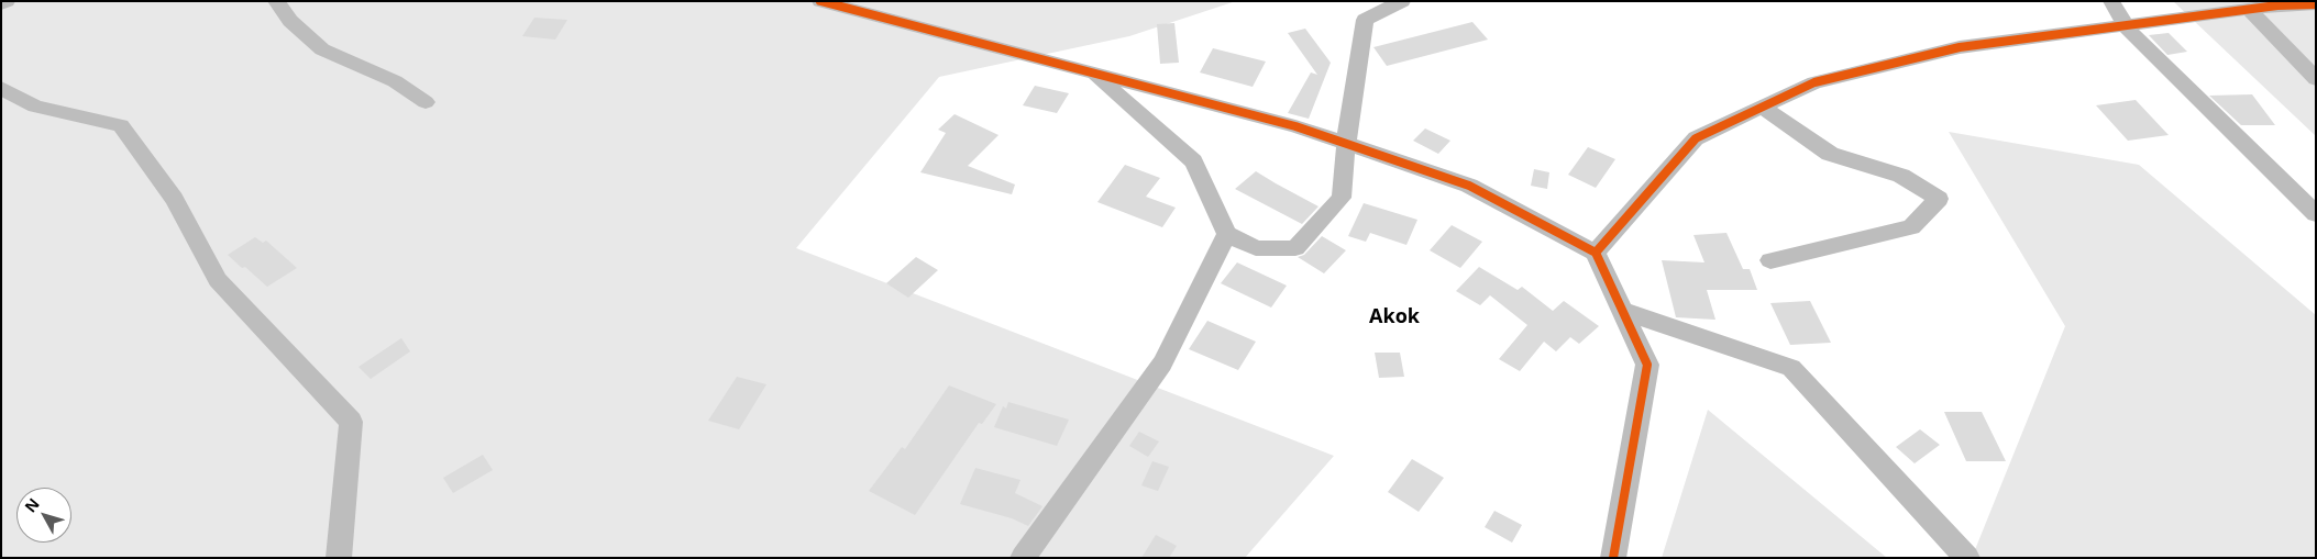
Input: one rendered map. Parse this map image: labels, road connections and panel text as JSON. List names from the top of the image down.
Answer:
{
  "districts": ["Akok"],
  "north": "top left"
}
